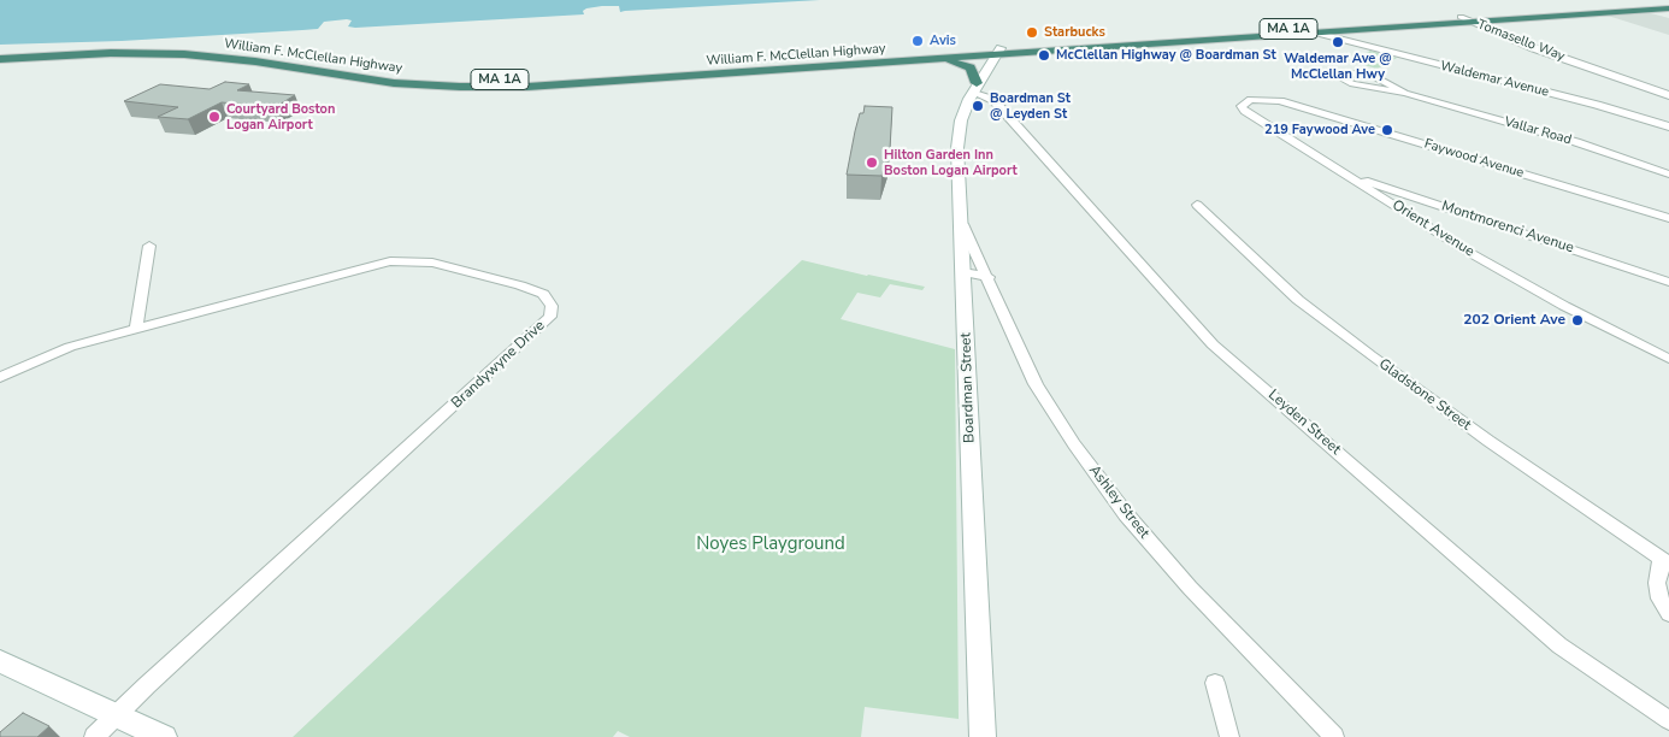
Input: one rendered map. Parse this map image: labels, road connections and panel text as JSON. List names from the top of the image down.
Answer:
{
  "streets": {
    "highway": ["MA 1A", "William F. McClellan Highway"],
    "main road": ["Boardman Street"],
    "street": [
      "Tomasello Way",
      "Waldemar Avenue",
      "Vallar Road",
      "Faywood Avenue",
      "Montmorenci Avenue",
      "Orient Avenue",
      "Brandywyne Drive",
      "Gladstone Street",
      "Leyden Street",
      "Ashley Street"
    ]
  },
  "crossings": [
    ["MA 1A", "William F. McClellan Highway"],
    ["Tomasello Way", "William F. McClellan Highway"],
    ["William F. McClellan Highway", "Waldemar Avenue"],
    ["William F. McClellan Highway", "Boardman Street"],
    ["Faywood Avenue", "Orient Avenue"],
    ["Montmorenci Avenue", "Orient Avenue"],
    ["Boardman Street", "Leyden Street"],
    ["Boardman Street", "Ashley Street"]
  ],
  "parks": ["Noyes Playground"],
  "places": [
    "Starbucks",
    "Avis",
    "Waldemar Ave @ McClellan Hwy",
    "McClellan Highway @ Boardman St",
    "Boardman St @ Leyden St",
    "Courtyard Boston Logan Airport",
    "219 Faywood Ave",
    "Hilton Garden Inn Boston Logan Airport",
    "202 Orient Ave"
  ]
}
